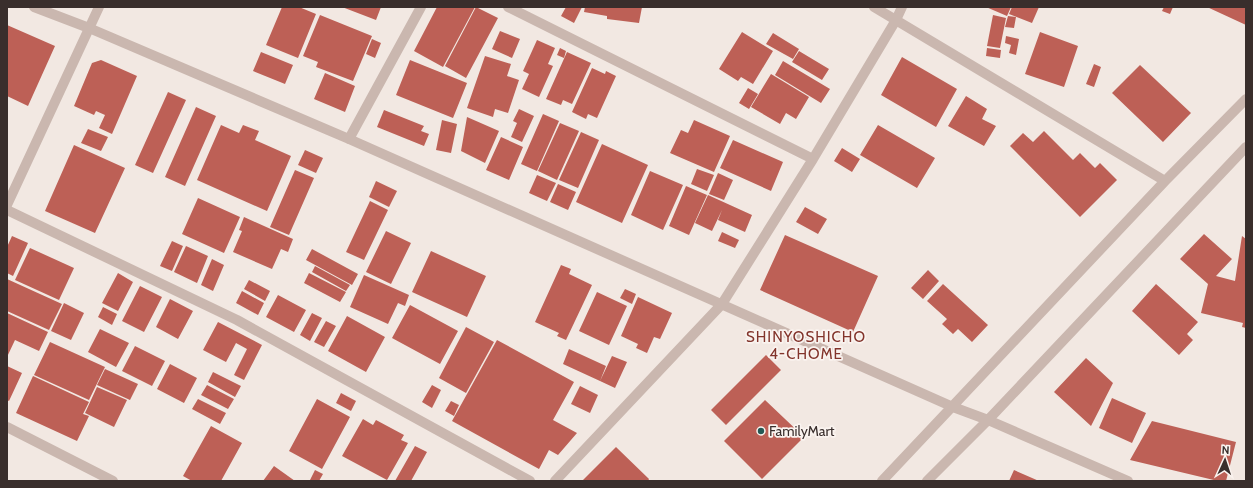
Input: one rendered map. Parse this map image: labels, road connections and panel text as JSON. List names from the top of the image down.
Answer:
{
  "districts": ["SHINYOSHICHO 4-CHOME"],
  "places": ["FamilyMart"],
  "north": "top"
}
